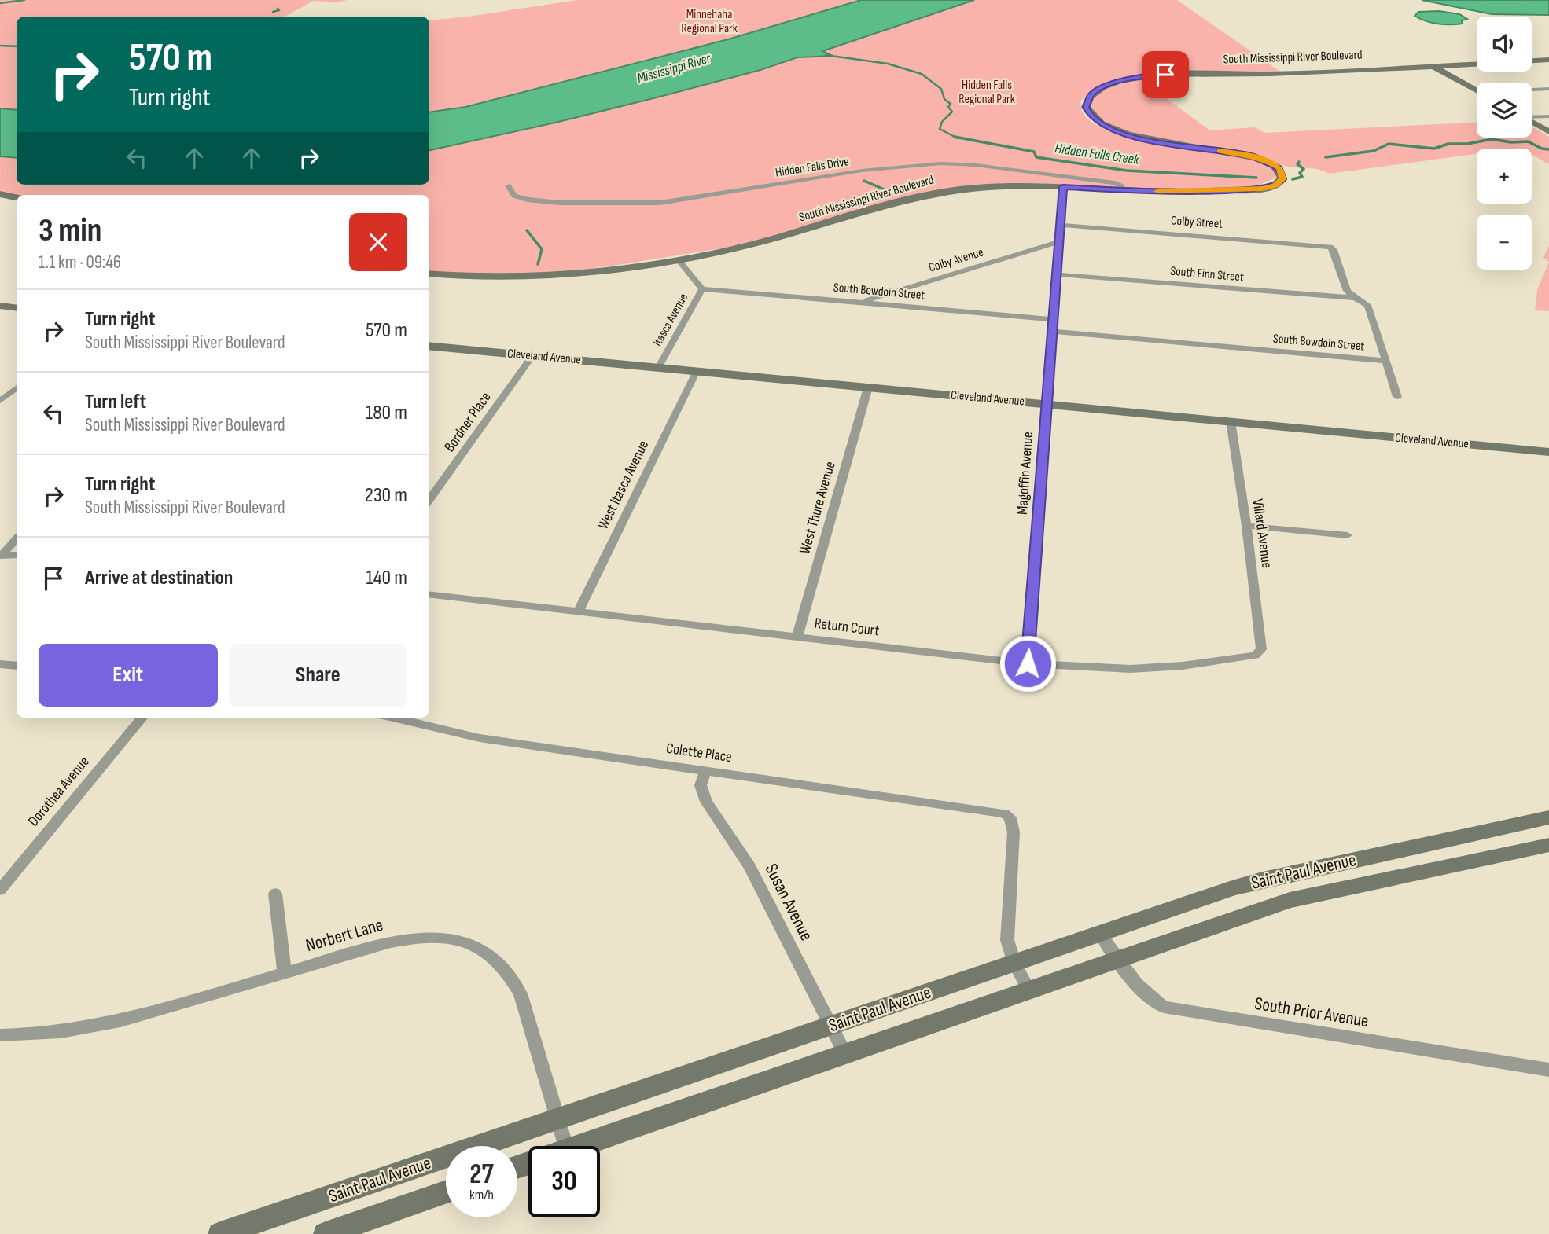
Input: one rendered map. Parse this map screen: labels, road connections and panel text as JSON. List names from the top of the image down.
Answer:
{
  "streets": {
    "street": [
      "South Mississippi River Boulevard",
      "Hidden Falls Drive",
      "Colby Street",
      "Colby Avenue",
      "South Finn Street",
      "South Bowdoin Street",
      "Itasca Avenue",
      "Cleveland Avenue",
      "Bordner Place",
      "Magoffin Avenue",
      "West Itasca Avenue",
      "West Thure Avenue",
      "Villard Avenue",
      "Return Court",
      "Colette Place",
      "Dorothea Avenue",
      "Saint Paul Avenue",
      "Susan Avenue",
      "Norbert Lane",
      "South Prior Avenue"
    ]
  },
  "crossings": [
    ["South Mississippi River Boulevard", "Hidden Falls Drive"],
    ["South Mississippi River Boulevard", "Itasca Avenue"],
    ["South Mississippi River Boulevard", "Magoffin Avenue"],
    ["Colby Street", "South Finn Street"],
    ["Colby Street", "Magoffin Avenue"],
    ["Colby Avenue", "South Bowdoin Street"],
    ["Colby Avenue", "Magoffin Avenue"],
    ["South Finn Street", "Magoffin Avenue"],
    ["South Bowdoin Street", "Itasca Avenue"],
    ["South Bowdoin Street", "Magoffin Avenue"],
    ["Itasca Avenue", "Cleveland Avenue"],
    ["Cleveland Avenue", "Bordner Place"],
    ["Cleveland Avenue", "Magoffin Avenue"],
    ["Cleveland Avenue", "West Itasca Avenue"],
    ["Cleveland Avenue", "West Thure Avenue"],
    ["Cleveland Avenue", "Villard Avenue"],
    ["Magoffin Avenue", "Return Court"],
    ["West Itasca Avenue", "Return Court"],
    ["West Thure Avenue", "Return Court"],
    ["Villard Avenue", "Return Court"],
    ["Colette Place", "Saint Paul Avenue"],
    ["Colette Place", "Susan Avenue"],
    ["Saint Paul Avenue", "Susan Avenue"],
    ["Saint Paul Avenue", "Norbert Lane"],
    ["Saint Paul Avenue", "South Prior Avenue"]
  ],
  "water": ["Mississippi River", "Hidden Falls Creek"],
  "parks": ["Minnehaha Regional Park", "Hidden Falls Regional Park"],
  "page": {
    "map_buttons": ["+", "−"],
    "turn": ["570 m", "Turn right"],
    "heading": ["3 min", "1.1 km · 09:46"],
    "list": [
      {
        "name": "Turn right",
        "note": "South Mississippi River Boulevard",
        "value": "570 m"
      },
      {
        "name": "Turn left",
        "note": "South Mississippi River Boulevard",
        "value": "180 m"
      },
      {
        "name": "Turn right",
        "note": "South Mississippi River Boulevard",
        "value": "230 m"
      },
      {
        "name": "Arrive at destination",
        "value": "140 m"
      }
    ],
    "buttons": ["Exit", "Share"],
    "speed": "27 km/h",
    "limit": "30"
  }
}
